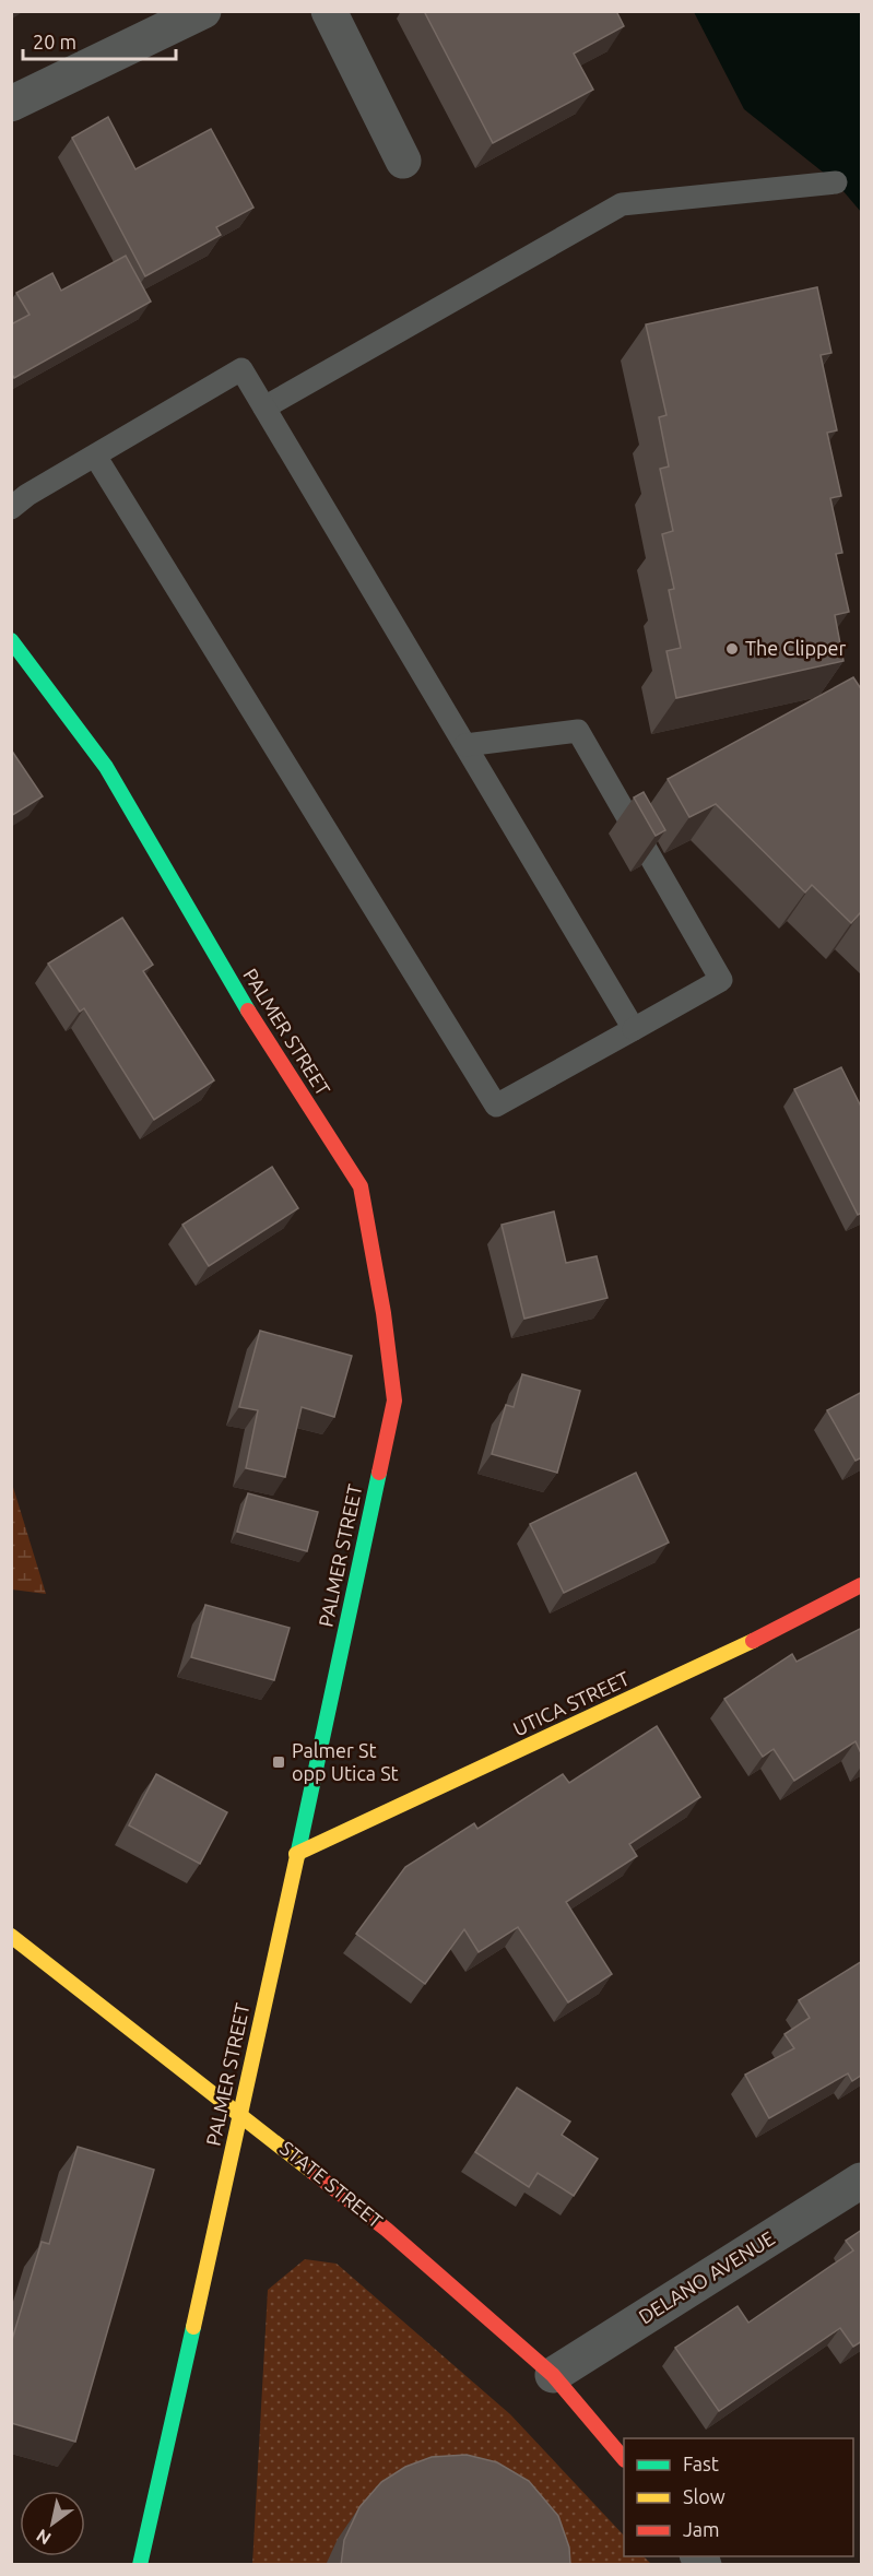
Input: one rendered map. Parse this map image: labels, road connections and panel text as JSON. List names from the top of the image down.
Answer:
{
  "streets": {
    "street": [
      "PALMER STREET",
      "UTICA STREET",
      "STATE STREET",
      "DELANO AVENUE"
    ]
  },
  "crossings": [
    ["PALMER STREET", "UTICA STREET"],
    ["PALMER STREET", "STATE STREET"],
    ["STATE STREET", "DELANO AVENUE"]
  ],
  "places": {
    "other": ["The Clipper"],
    "transit": ["Palmer St opp Utica St"]
  },
  "legend": ["Fast", "Slow", "Jam"],
  "scale_bar": "20 m",
  "north": "bottom left"
}
